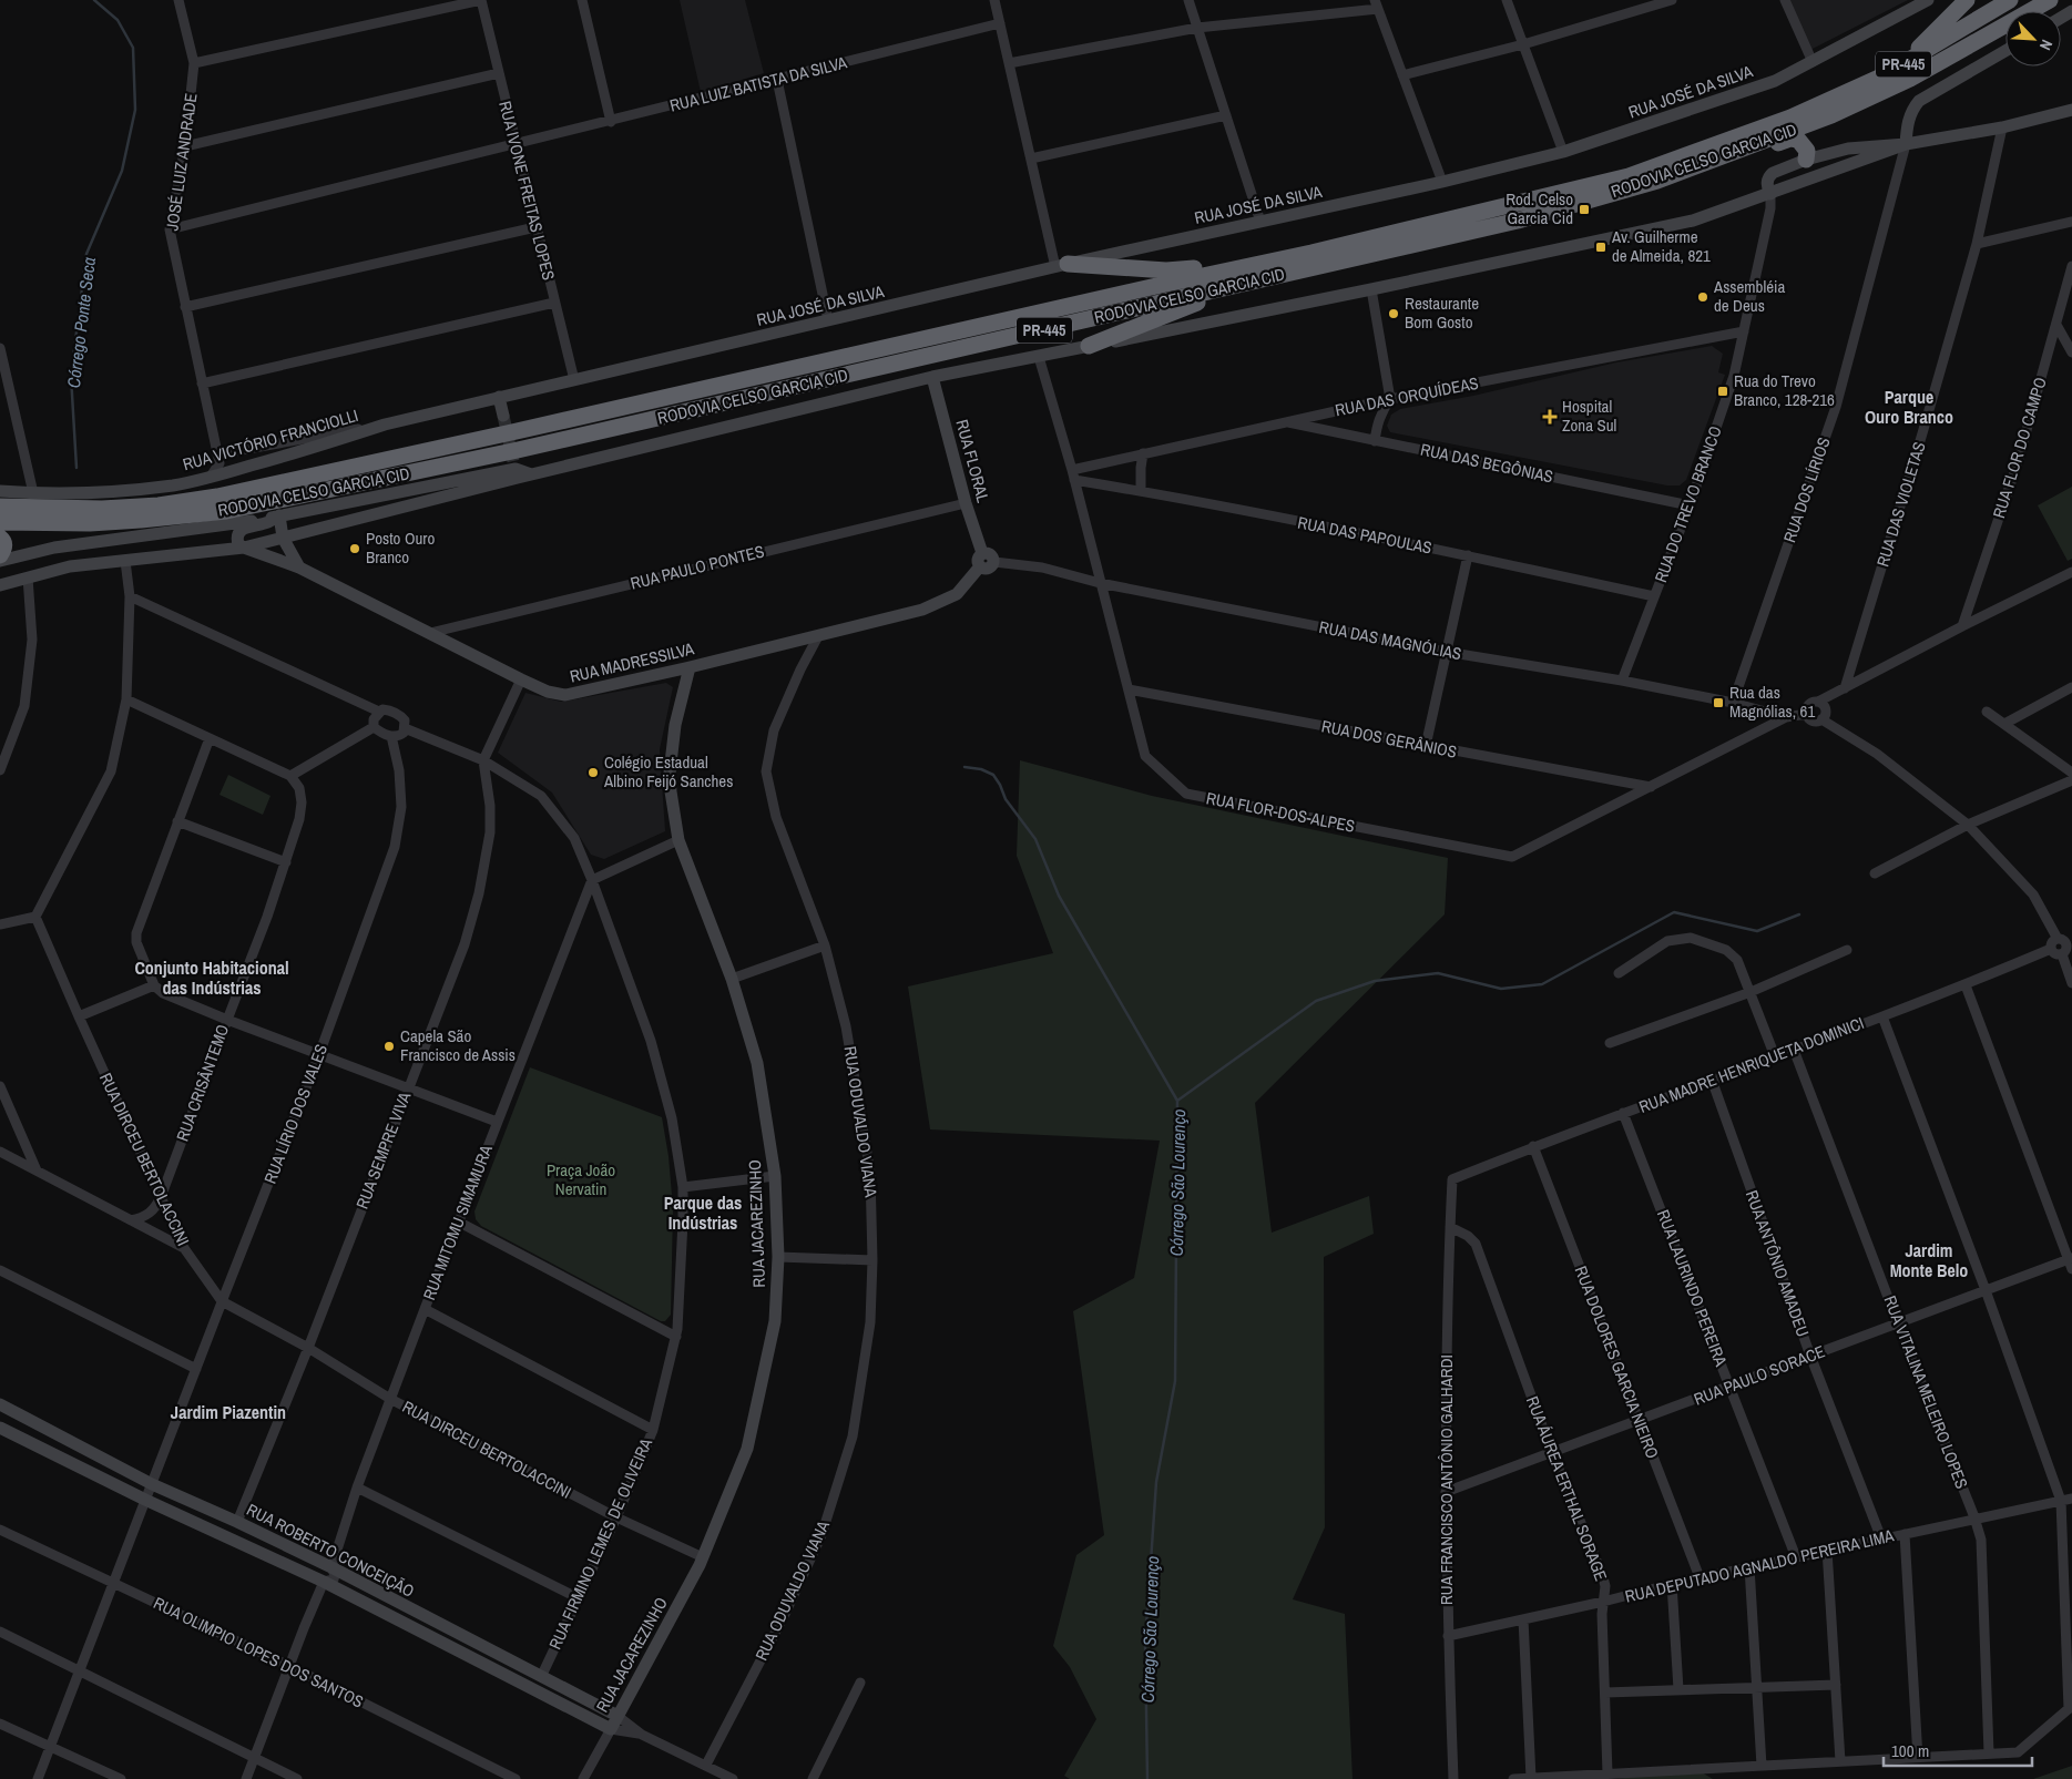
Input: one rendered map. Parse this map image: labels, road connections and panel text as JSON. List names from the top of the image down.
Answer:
{
  "streets": {
    "highway": ["PR-445", "RODOVIA CELSO GARCIA CID"],
    "street": [
      "RUA LUIZ BATISTA DA SILVA",
      "RUA JOSÉ DA SILVA",
      "JOSÉ LUIZ ANDRADE",
      "RUA IVONE FREITAS LOPES",
      "RUA DAS ORQUÍDEAS",
      "RUA VICTÓRIO FRANCIOLLI",
      "RUA FLOR DO CAMPO",
      "RUA FLORAL",
      "RUA DAS BEGÔNIAS",
      "RUA DOS LÍRIOS",
      "RUA DO TREVO BRANCO",
      "RUA DAS VIOLETAS",
      "RUA DAS PAPOULAS",
      "RUA PAULO PONTES",
      "RUA DAS MAGNÓLIAS",
      "RUA MADRESSILVA",
      "RUA DOS GERÂNIOS",
      "RUA FLOR-DOS-ALPES",
      "RUA MADRE HENRIQUETA DOMINICI",
      "RUA CRISÂNTEMO",
      "RUA LÍRIO DOS VALES",
      "RUA ODUVALDO VIANA",
      "RUA SEMPRE VIVA",
      "RUA DIRCEU BERTOLACCINI",
      "RUA MITOMU SIMAMURA",
      "RUA JACAREZINHO",
      "RUA ANTÔNIO AMADEU",
      "RUA LAURINDO PEREIRA",
      "RUA DOLORES GARCIA NIEIRO",
      "RUA PAULO SORACE",
      "RUA VITALINA MELEIRO LOPES",
      "RUA FRANCISCO ANTÔNIO GALHARDI",
      "RUA ÁUREA ERTHAL SORAGE",
      "RUA FIRMINO LEMES DE OLIVEIRA",
      "RUA ROBERTO CONCEIÇÃO",
      "RUA DEPUTADO AGNALDO PEREIRA LIMA",
      "RUA OLIMPIO LOPES DOS SANTOS"
    ]
  },
  "crossings": [
    ["RUA LUIZ BATISTA DA SILVA", "JOSÉ LUIZ ANDRADE"],
    ["RUA LUIZ BATISTA DA SILVA", "RUA IVONE FREITAS LOPES"],
    ["RUA JOSÉ DA SILVA", "RUA IVONE FREITAS LOPES"],
    ["RUA JOSÉ DA SILVA", "RUA VICTÓRIO FRANCIOLLI"],
    ["JOSÉ LUIZ ANDRADE", "RUA VICTÓRIO FRANCIOLLI"],
    ["RUA IVONE FREITAS LOPES", "RUA VICTÓRIO FRANCIOLLI"],
    ["RUA DAS ORQUÍDEAS", "RUA DAS BEGÔNIAS"],
    ["RUA DAS ORQUÍDEAS", "RUA DO TREVO BRANCO"],
    ["RUA DAS ORQUÍDEAS", "RUA DAS PAPOULAS"],
    ["RUA DAS ORQUÍDEAS", "RUA FLOR-DOS-ALPES"],
    ["RUA FLORAL", "RUA PAULO PONTES"],
    ["RUA FLORAL", "RUA DAS MAGNÓLIAS"],
    ["RUA FLORAL", "RUA MADRESSILVA"],
    ["RUA DAS BEGÔNIAS", "RUA DO TREVO BRANCO"],
    ["RUA DOS LÍRIOS", "RUA DAS MAGNÓLIAS"],
    ["RUA DO TREVO BRANCO", "RUA DAS PAPOULAS"],
    ["RUA DO TREVO BRANCO", "RUA DAS MAGNÓLIAS"],
    ["RUA DAS PAPOULAS", "RUA FLOR-DOS-ALPES"],
    ["RUA PAULO PONTES", "RUA MADRESSILVA"],
    ["RUA DAS MAGNÓLIAS", "RUA MADRESSILVA"],
    ["RUA DAS MAGNÓLIAS", "RUA FLOR-DOS-ALPES"],
    ["RUA MADRESSILVA", "RUA ODUVALDO VIANA"],
    ["RUA MADRESSILVA", "RUA JACAREZINHO"],
    ["RUA DOS GERÂNIOS", "RUA FLOR-DOS-ALPES"],
    ["RUA MADRE HENRIQUETA DOMINICI", "RUA ANTÔNIO AMADEU"],
    ["RUA MADRE HENRIQUETA DOMINICI", "RUA LAURINDO PEREIRA"],
    ["RUA MADRE HENRIQUETA DOMINICI", "RUA DOLORES GARCIA NIEIRO"],
    ["RUA MADRE HENRIQUETA DOMINICI", "RUA VITALINA MELEIRO LOPES"],
    ["RUA MADRE HENRIQUETA DOMINICI", "RUA FRANCISCO ANTÔNIO GALHARDI"],
    ["RUA CRISÂNTEMO", "RUA DIRCEU BERTOLACCINI"],
    ["RUA LÍRIO DOS VALES", "RUA DIRCEU BERTOLACCINI"],
    ["RUA LÍRIO DOS VALES", "RUA FIRMINO LEMES DE OLIVEIRA"],
    ["RUA LÍRIO DOS VALES", "RUA ROBERTO CONCEIÇÃO"],
    ["RUA LÍRIO DOS VALES", "RUA OLIMPIO LOPES DOS SANTOS"],
    ["RUA ODUVALDO VIANA", "RUA ROBERTO CONCEIÇÃO"],
    ["RUA SEMPRE VIVA", "RUA DIRCEU BERTOLACCINI"],
    ["RUA SEMPRE VIVA", "RUA FIRMINO LEMES DE OLIVEIRA"],
    ["RUA SEMPRE VIVA", "RUA ROBERTO CONCEIÇÃO"],
    ["RUA DIRCEU BERTOLACCINI", "RUA MITOMU SIMAMURA"],
    ["RUA DIRCEU BERTOLACCINI", "RUA JACAREZINHO"],
    ["RUA DIRCEU BERTOLACCINI", "RUA FIRMINO LEMES DE OLIVEIRA"],
    ["RUA MITOMU SIMAMURA", "RUA FIRMINO LEMES DE OLIVEIRA"],
    ["RUA MITOMU SIMAMURA", "RUA ROBERTO CONCEIÇÃO"],
    ["RUA JACAREZINHO", "RUA ROBERTO CONCEIÇÃO"],
    ["RUA ANTÔNIO AMADEU", "RUA PAULO SORACE"],
    ["RUA ANTÔNIO AMADEU", "RUA DEPUTADO AGNALDO PEREIRA LIMA"],
    ["RUA LAURINDO PEREIRA", "RUA PAULO SORACE"],
    ["RUA LAURINDO PEREIRA", "RUA DEPUTADO AGNALDO PEREIRA LIMA"],
    ["RUA DOLORES GARCIA NIEIRO", "RUA PAULO SORACE"],
    ["RUA DOLORES GARCIA NIEIRO", "RUA DEPUTADO AGNALDO PEREIRA LIMA"],
    ["RUA PAULO SORACE", "RUA VITALINA MELEIRO LOPES"],
    ["RUA PAULO SORACE", "RUA FRANCISCO ANTÔNIO GALHARDI"],
    ["RUA PAULO SORACE", "RUA ÁUREA ERTHAL SORAGE"],
    ["RUA VITALINA MELEIRO LOPES", "RUA DEPUTADO AGNALDO PEREIRA LIMA"],
    ["RUA FRANCISCO ANTÔNIO GALHARDI", "RUA ÁUREA ERTHAL SORAGE"],
    ["RUA FRANCISCO ANTÔNIO GALHARDI", "RUA DEPUTADO AGNALDO PEREIRA LIMA"],
    ["RUA ÁUREA ERTHAL SORAGE", "RUA DEPUTADO AGNALDO PEREIRA LIMA"],
    ["RUA FIRMINO LEMES DE OLIVEIRA", "RUA ROBERTO CONCEIÇÃO"]
  ],
  "districts": [
    "Parque Ouro Branco",
    "Conjunto Habitacional das Indústrias",
    "Parque das Indústrias",
    "Jardim Monte Belo",
    "Jardim Piazentin"
  ],
  "water": ["Córrego Ponte Seca", "Córrego São Lourenço"],
  "parks": ["Praça João Nervatin"],
  "places": {
    "transit": [
      "Rod. Celso Garcia Cid",
      "Av. Guilherme de Almeida, 821",
      "Rua do Trevo Branco, 128-216",
      "Rua das Magnólias, 61"
    ],
    "other": [
      "Assembléia de Deus",
      "Restaurante Bom Gosto",
      "Posto Ouro Branco",
      "Colégio Estadual Albino Feijó Sanches",
      "Capela São Francisco de Assis"
    ],
    "health": ["Hospital Zona Sul"]
  },
  "scale_bar": "100 m",
  "north": "bottom right"
}
